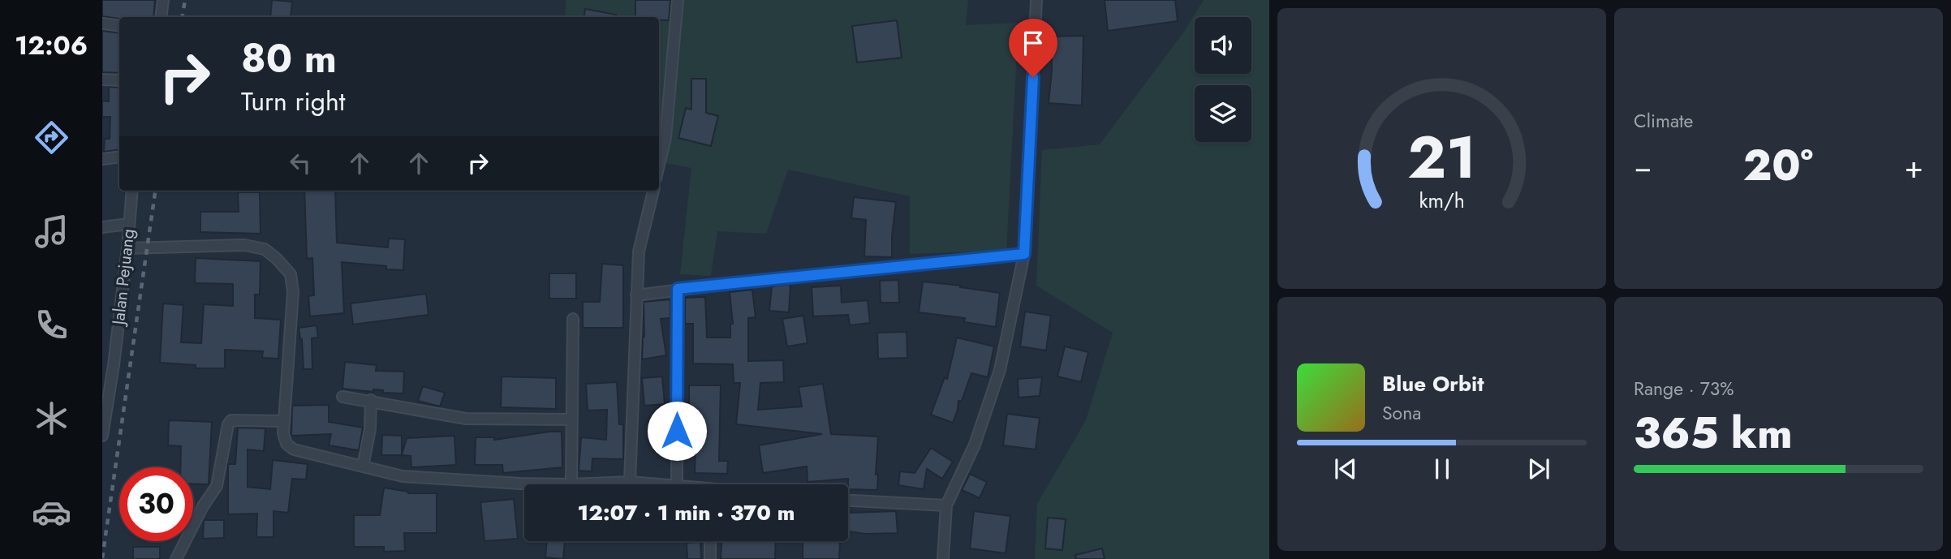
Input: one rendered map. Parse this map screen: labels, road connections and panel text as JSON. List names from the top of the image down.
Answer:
{
  "streets": {
    "street": ["Jalan Pejuang"]
  },
  "page": {
    "tabs": "12:06",
    "tile": [
      "Climate",
      ["Range · 73%", "365 km"]
    ],
    "turn": ["80 m", "Turn right"],
    "heat": ["−", "20°", "+"],
    "song": ["Blue Orbit", "Sona"],
    "limit": "30",
    "trip": "12:07 · 1 min · 370 m",
    "gauge": ["21", "km/h"]
  }
}
